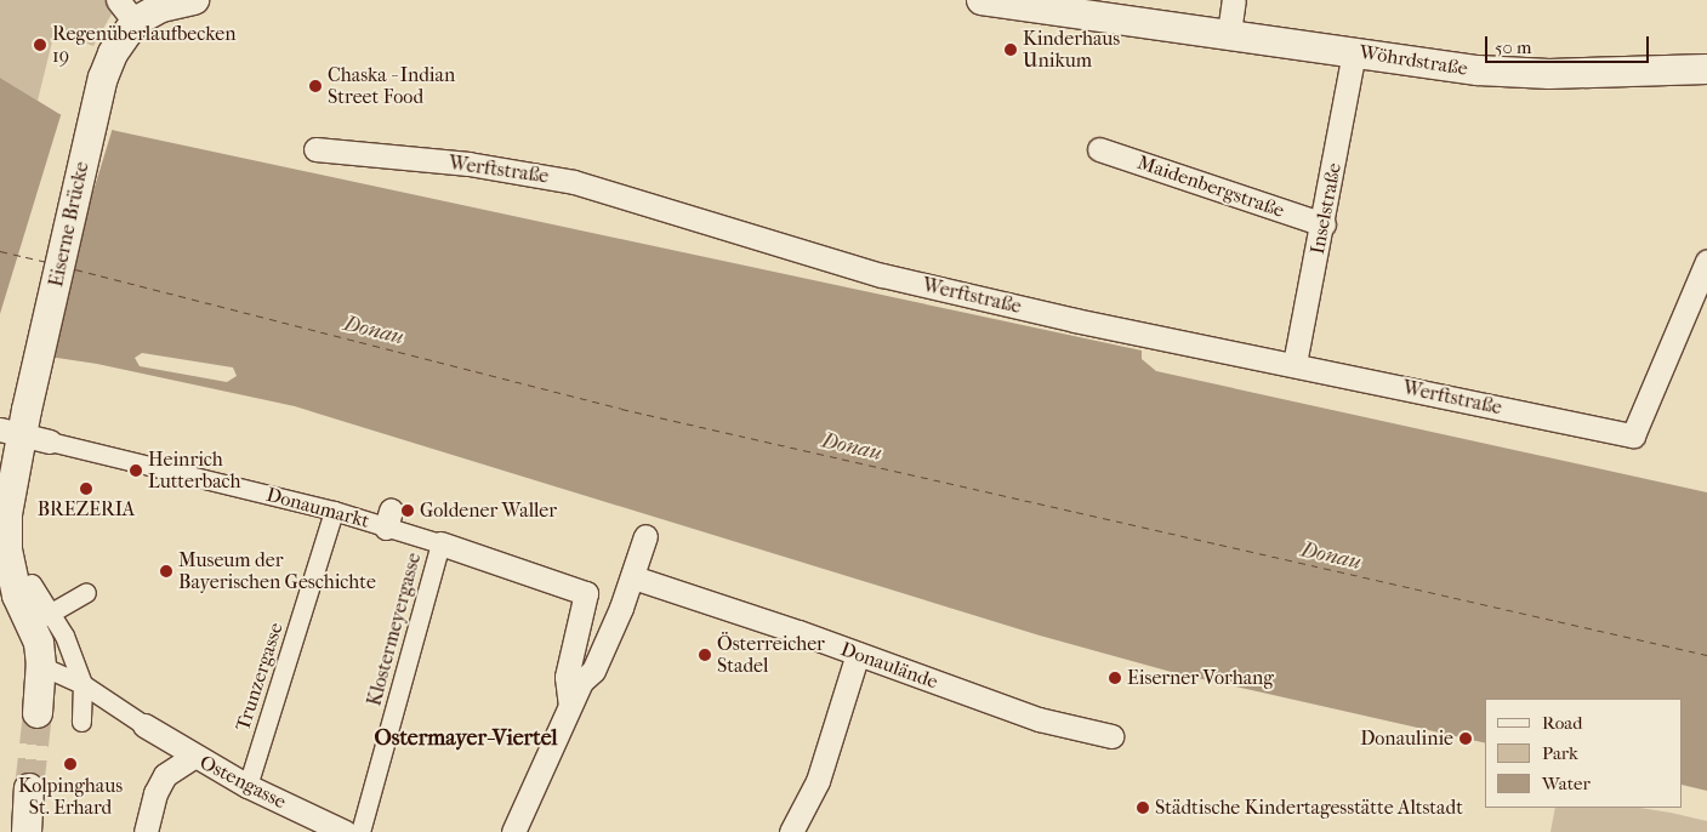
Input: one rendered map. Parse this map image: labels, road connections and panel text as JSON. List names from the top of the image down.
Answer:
{
  "streets": {
    "street": [
      "Wöhrdstraße",
      "Werftstraße",
      "Maidenbergstraße",
      "Inselstraße",
      "Eiserne Brücke",
      "Donaumarkt",
      "Klostermeyergasse",
      "Donaulände",
      "Trunzergasse",
      "Ostengasse"
    ]
  },
  "crossings": [
    ["Wöhrdstraße", "Inselstraße"],
    ["Werftstraße", "Inselstraße"],
    ["Maidenbergstraße", "Inselstraße"],
    ["Eiserne Brücke", "Donaumarkt"],
    ["Donaumarkt", "Klostermeyergasse"],
    ["Donaumarkt", "Trunzergasse"],
    ["Trunzergasse", "Ostengasse"]
  ],
  "districts": ["Ostermayer-Viertel"],
  "water": ["Donau"],
  "places": [
    "Regenüberlaufbecken 19",
    "Kinderhaus Unikum",
    "Chaska - Indian Street Food",
    "Heinrich Lutterbach",
    "BREZERIA",
    "Goldener Waller",
    "Museum der Bayerischen Geschichte",
    "Österreicher Stadel",
    "Eiserner Vorhang",
    "Donaulinie",
    "Kolpinghaus St. Erhard",
    "Städtische Kindertagesstätte Altstadt"
  ],
  "legend": ["Road", "Park", "Water"],
  "scale_bar": "50 m"
}
